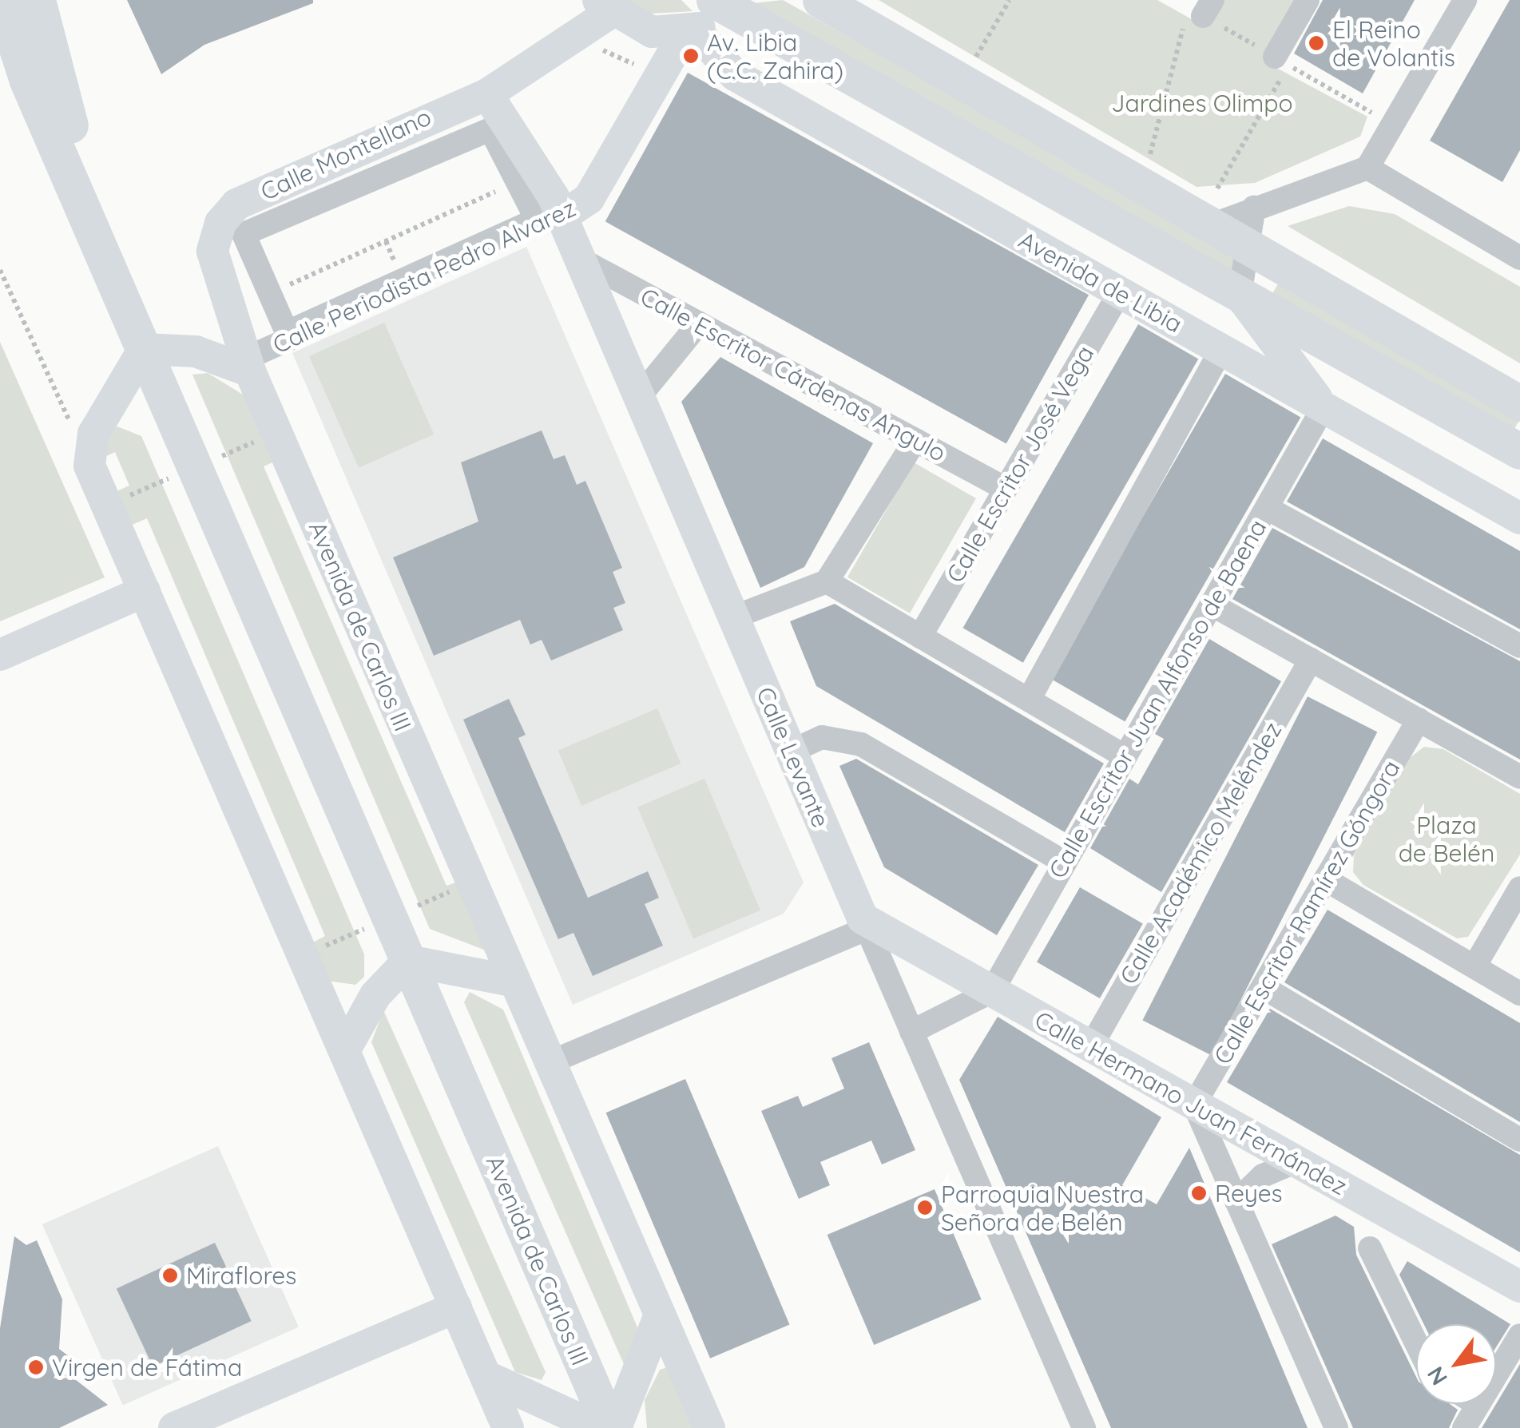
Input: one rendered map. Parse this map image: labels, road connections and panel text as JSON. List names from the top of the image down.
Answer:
{
  "streets": {
    "main road": ["Avenida de Carlos III"],
    "street": [
      "Calle Montellano",
      "Calle Periodista Pedro Alvarez",
      "Avenida de Libia",
      "Calle Escritor Cárdenas Angulo",
      "Calle Escritor José Vega",
      "Calle Escritor Juan Alfonso de Baena",
      "Calle Levante",
      "Calle Académico Meléndez",
      "Calle Escritor Ramírez Góngora",
      "Calle Hermano Juan Fernández"
    ]
  },
  "crossings": [
    ["Calle Montellano", "Calle Periodista Pedro Alvarez"],
    ["Calle Montellano", "Avenida de Carlos III"],
    ["Calle Montellano", "Calle Levante"],
    ["Calle Periodista Pedro Alvarez", "Avenida de Libia"],
    ["Calle Periodista Pedro Alvarez", "Avenida de Carlos III"],
    ["Calle Periodista Pedro Alvarez", "Calle Levante"],
    ["Avenida de Libia", "Calle Escritor José Vega"],
    ["Avenida de Libia", "Calle Escritor Juan Alfonso de Baena"],
    ["Calle Escritor Cárdenas Angulo", "Calle Escritor José Vega"],
    ["Calle Escritor Cárdenas Angulo", "Calle Levante"],
    ["Calle Escritor Juan Alfonso de Baena", "Calle Hermano Juan Fernández"],
    ["Calle Levante", "Calle Hermano Juan Fernández"],
    ["Calle Académico Meléndez", "Calle Hermano Juan Fernández"],
    ["Calle Escritor Ramírez Góngora", "Calle Hermano Juan Fernández"]
  ],
  "parks": ["Jardines Olimpo", "Plaza de Belén"],
  "places": [
    "El Reino de Volantis",
    "Av. Libia (C.C. Zahira)",
    "Reyes",
    "Parroquia Nuestra Señora de Belén",
    "Miraflores",
    "Virgen de Fátima"
  ],
  "north": "bottom left"
}
